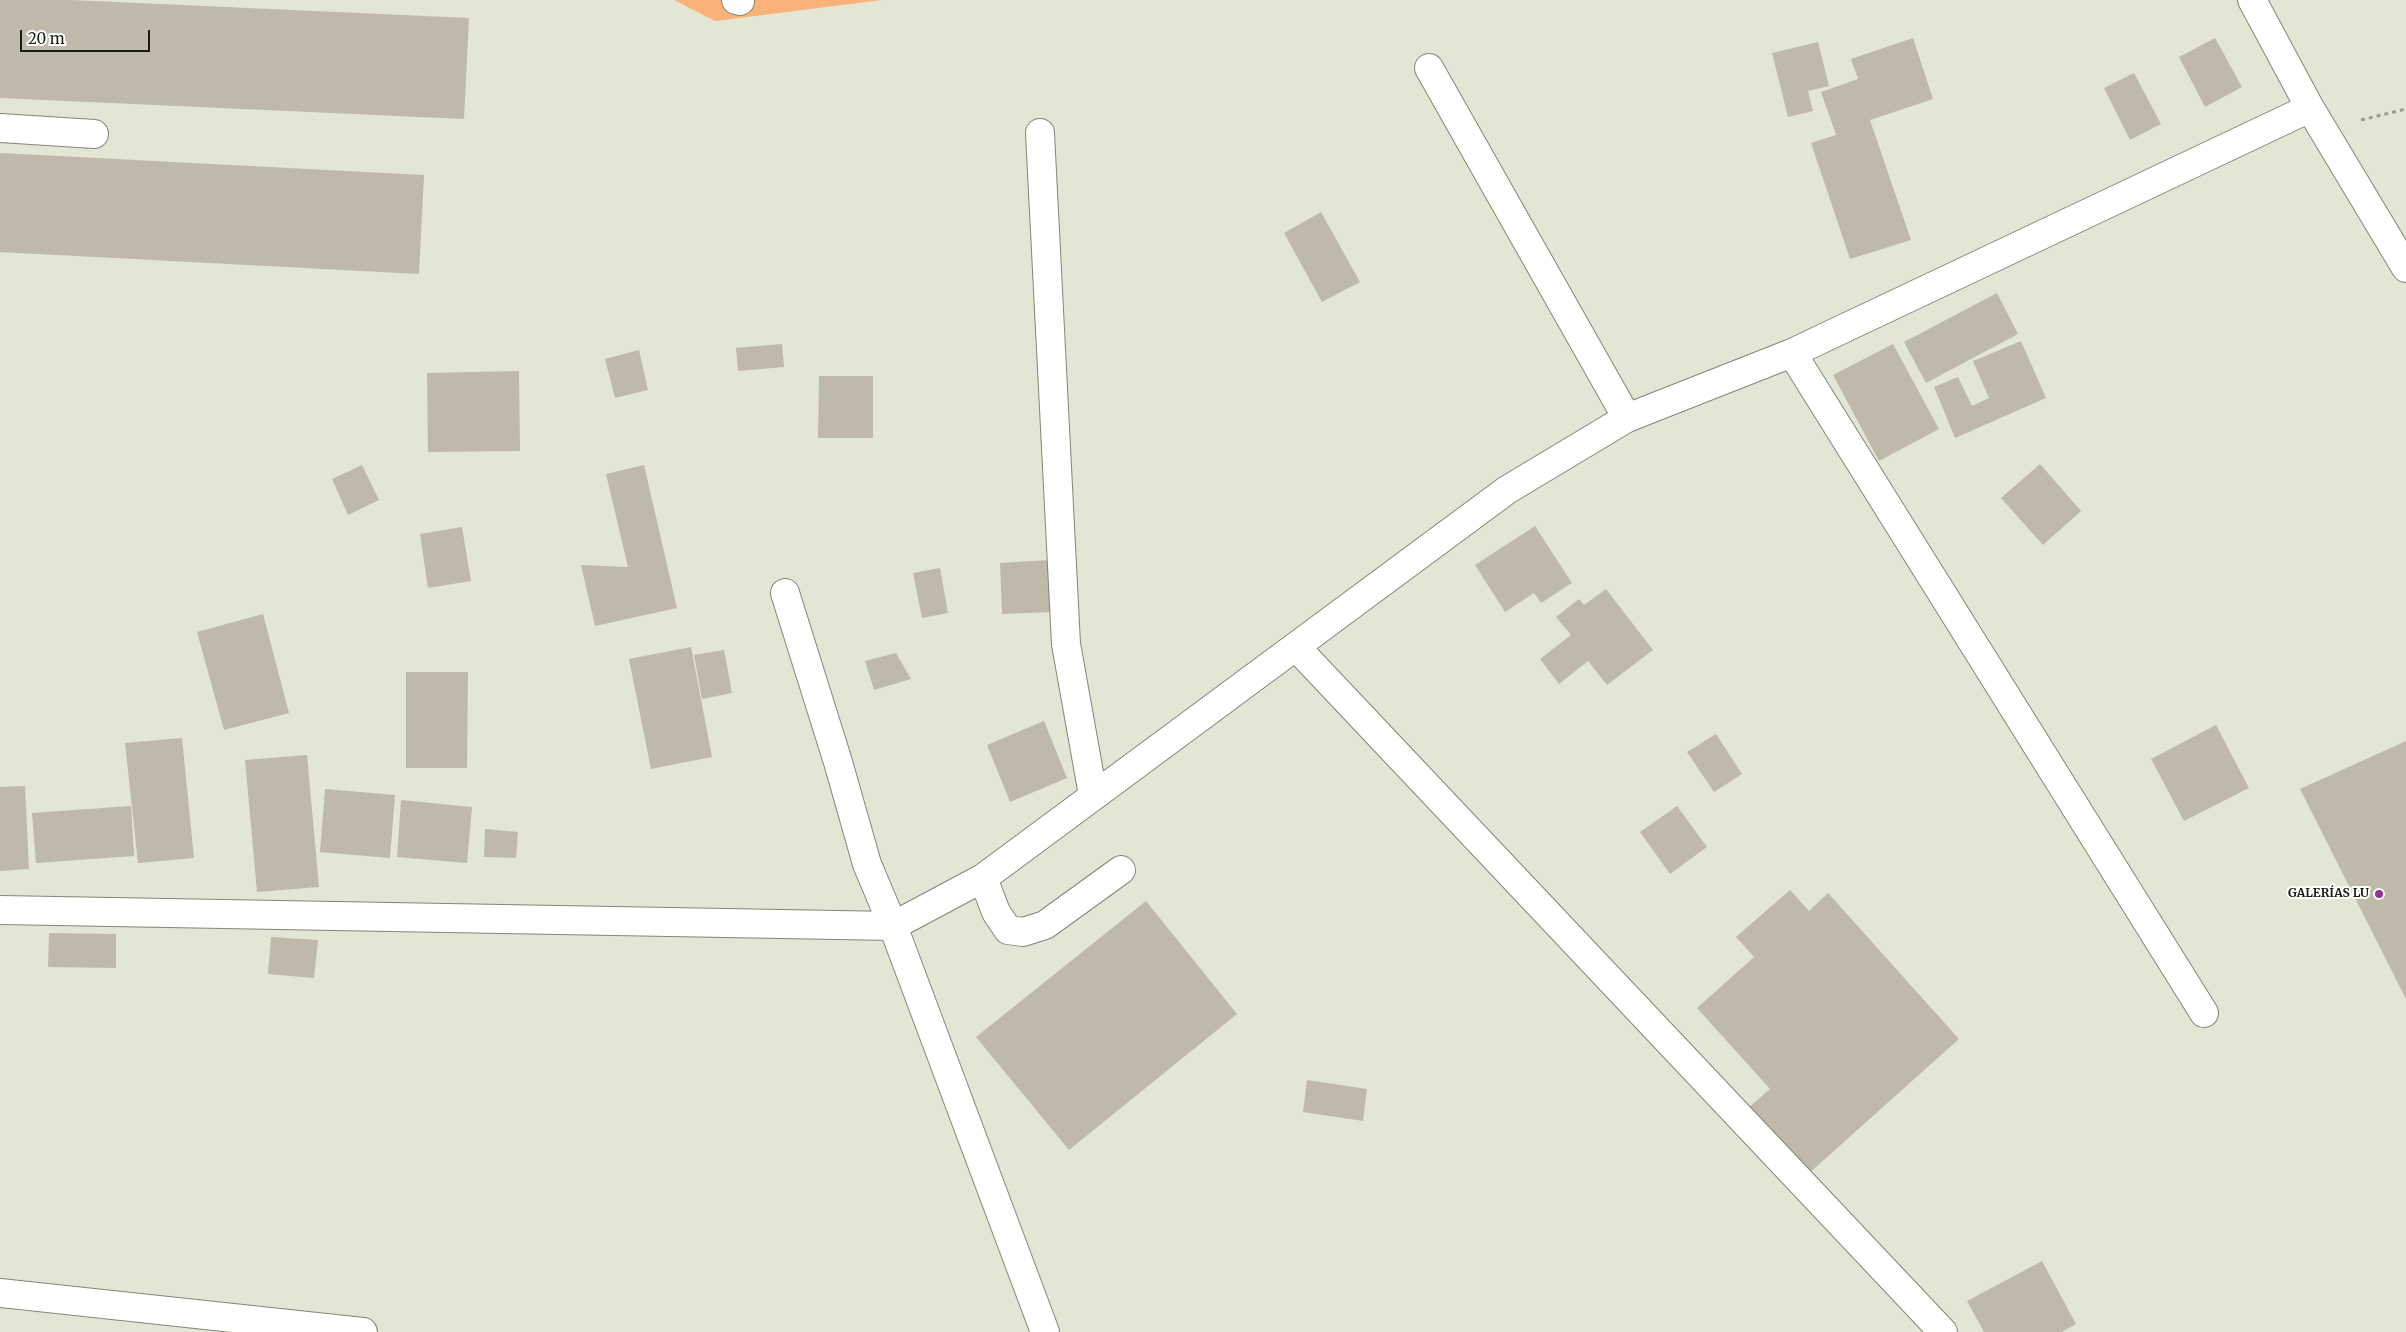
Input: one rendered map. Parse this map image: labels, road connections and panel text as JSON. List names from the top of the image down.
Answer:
{
  "places": ["GALERÍAS LU"],
  "scale_bar": "20 m"
}
